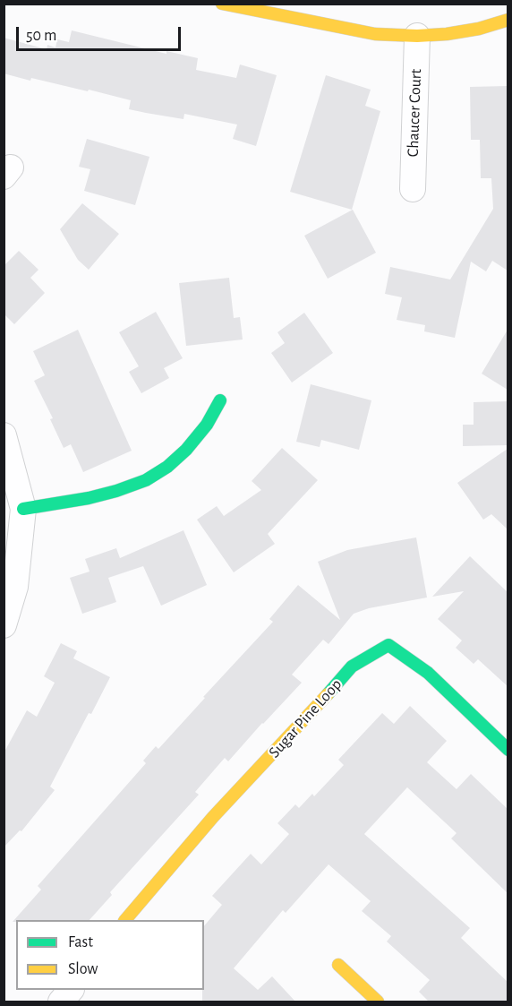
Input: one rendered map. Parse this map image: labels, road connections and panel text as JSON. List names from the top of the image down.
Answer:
{
  "streets": {
    "street": ["Chaucer Court", "Sugar Pine Loop"]
  },
  "legend": ["Fast", "Slow"],
  "scale_bar": "50 m"
}
